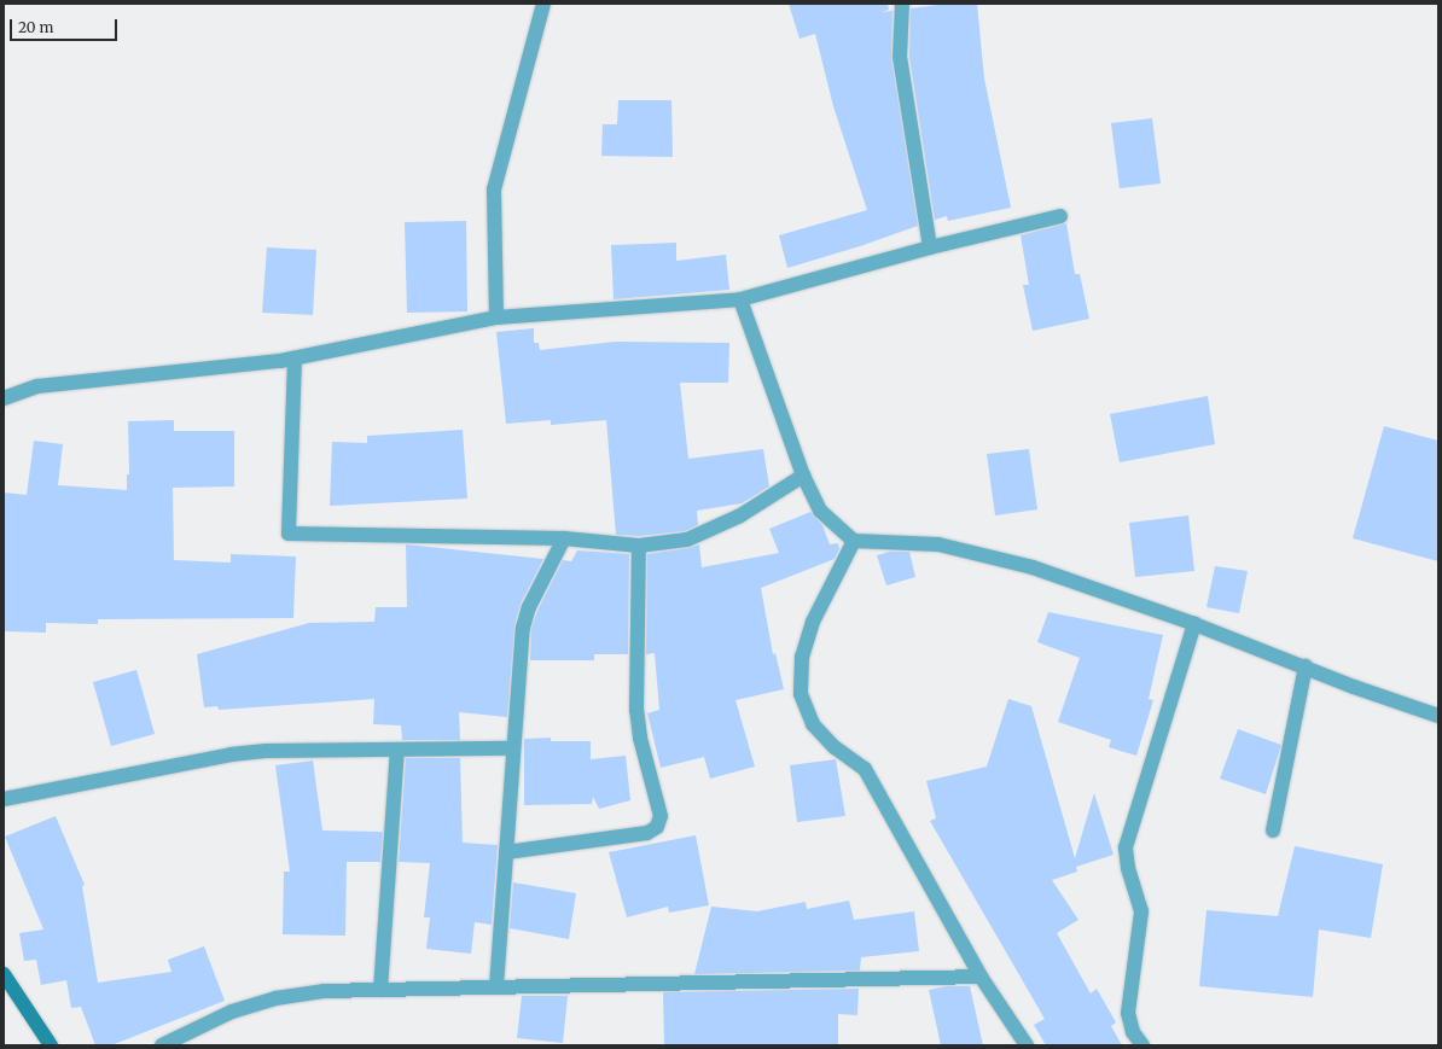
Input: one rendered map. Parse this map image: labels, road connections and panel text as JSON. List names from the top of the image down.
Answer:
{
  "scale_bar": "20 m"
}
